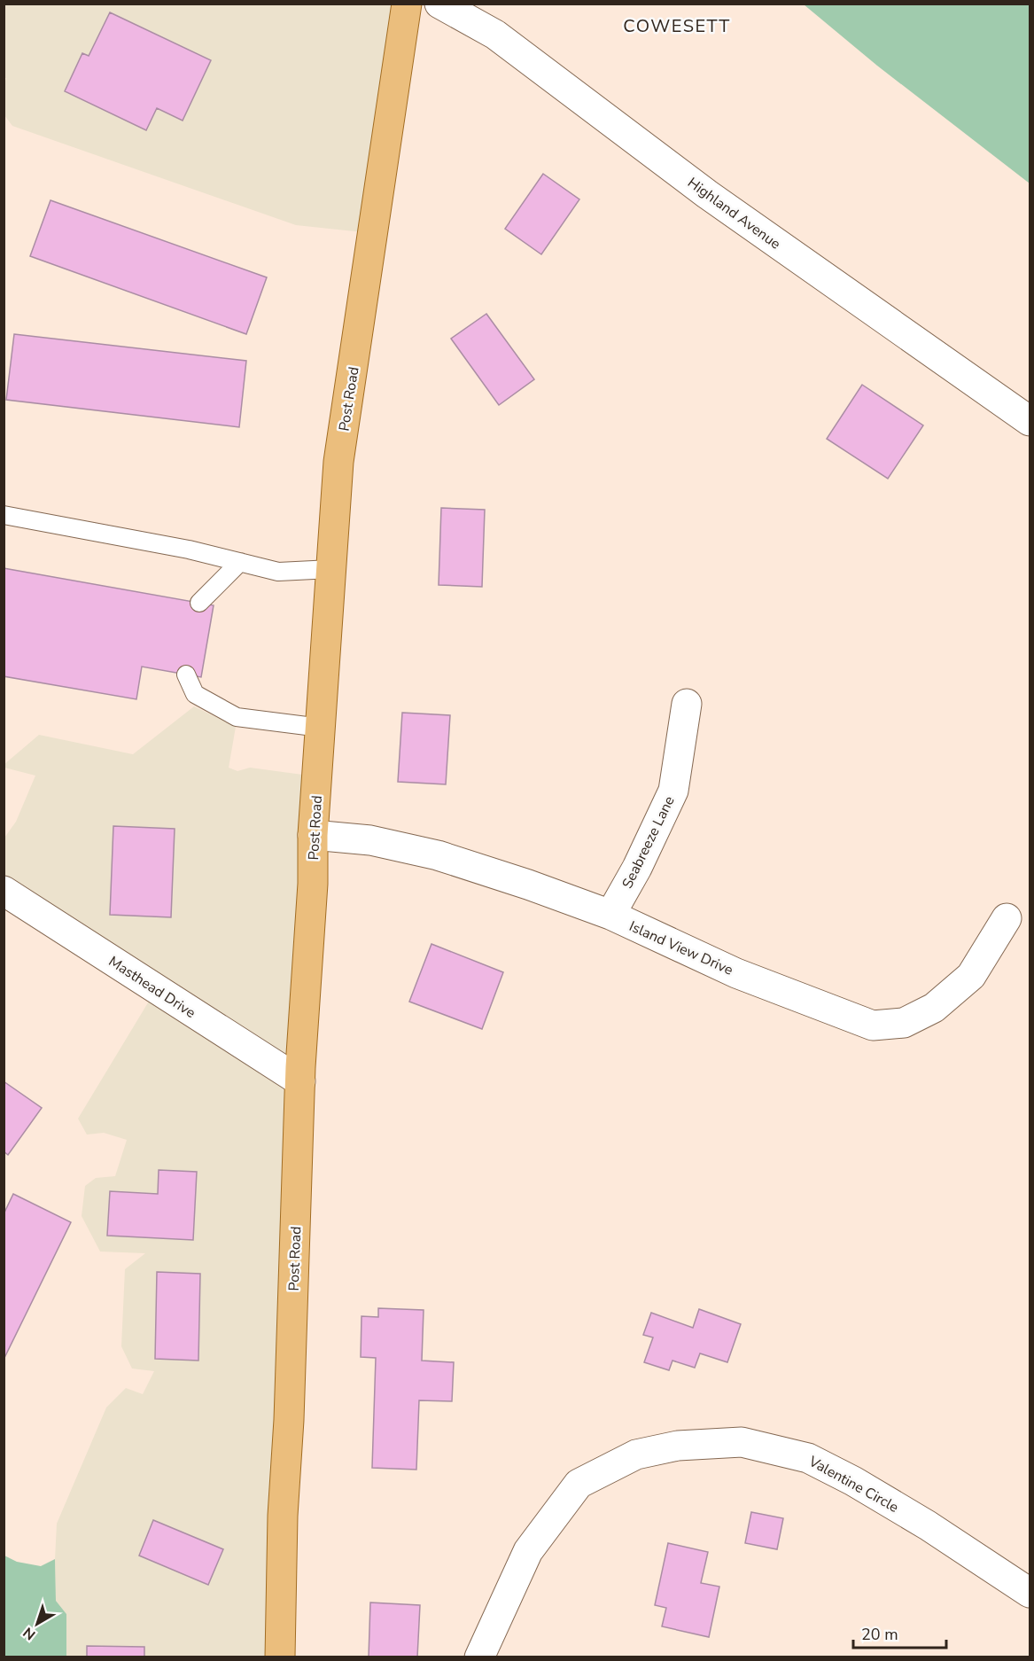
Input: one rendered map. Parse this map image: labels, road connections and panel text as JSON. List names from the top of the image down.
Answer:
{
  "streets": {
    "main road": ["Post Road"],
    "street": [
      "Highland Avenue",
      "Seabreeze Lane",
      "Island View Drive",
      "Masthead Drive",
      "Valentine Circle"
    ]
  },
  "crossings": [
    ["Post Road", "Island View Drive"],
    ["Post Road", "Masthead Drive"],
    ["Seabreeze Lane", "Island View Drive"]
  ],
  "districts": ["COWESETT"],
  "scale_bar": "20 m",
  "north": "bottom left"
}
